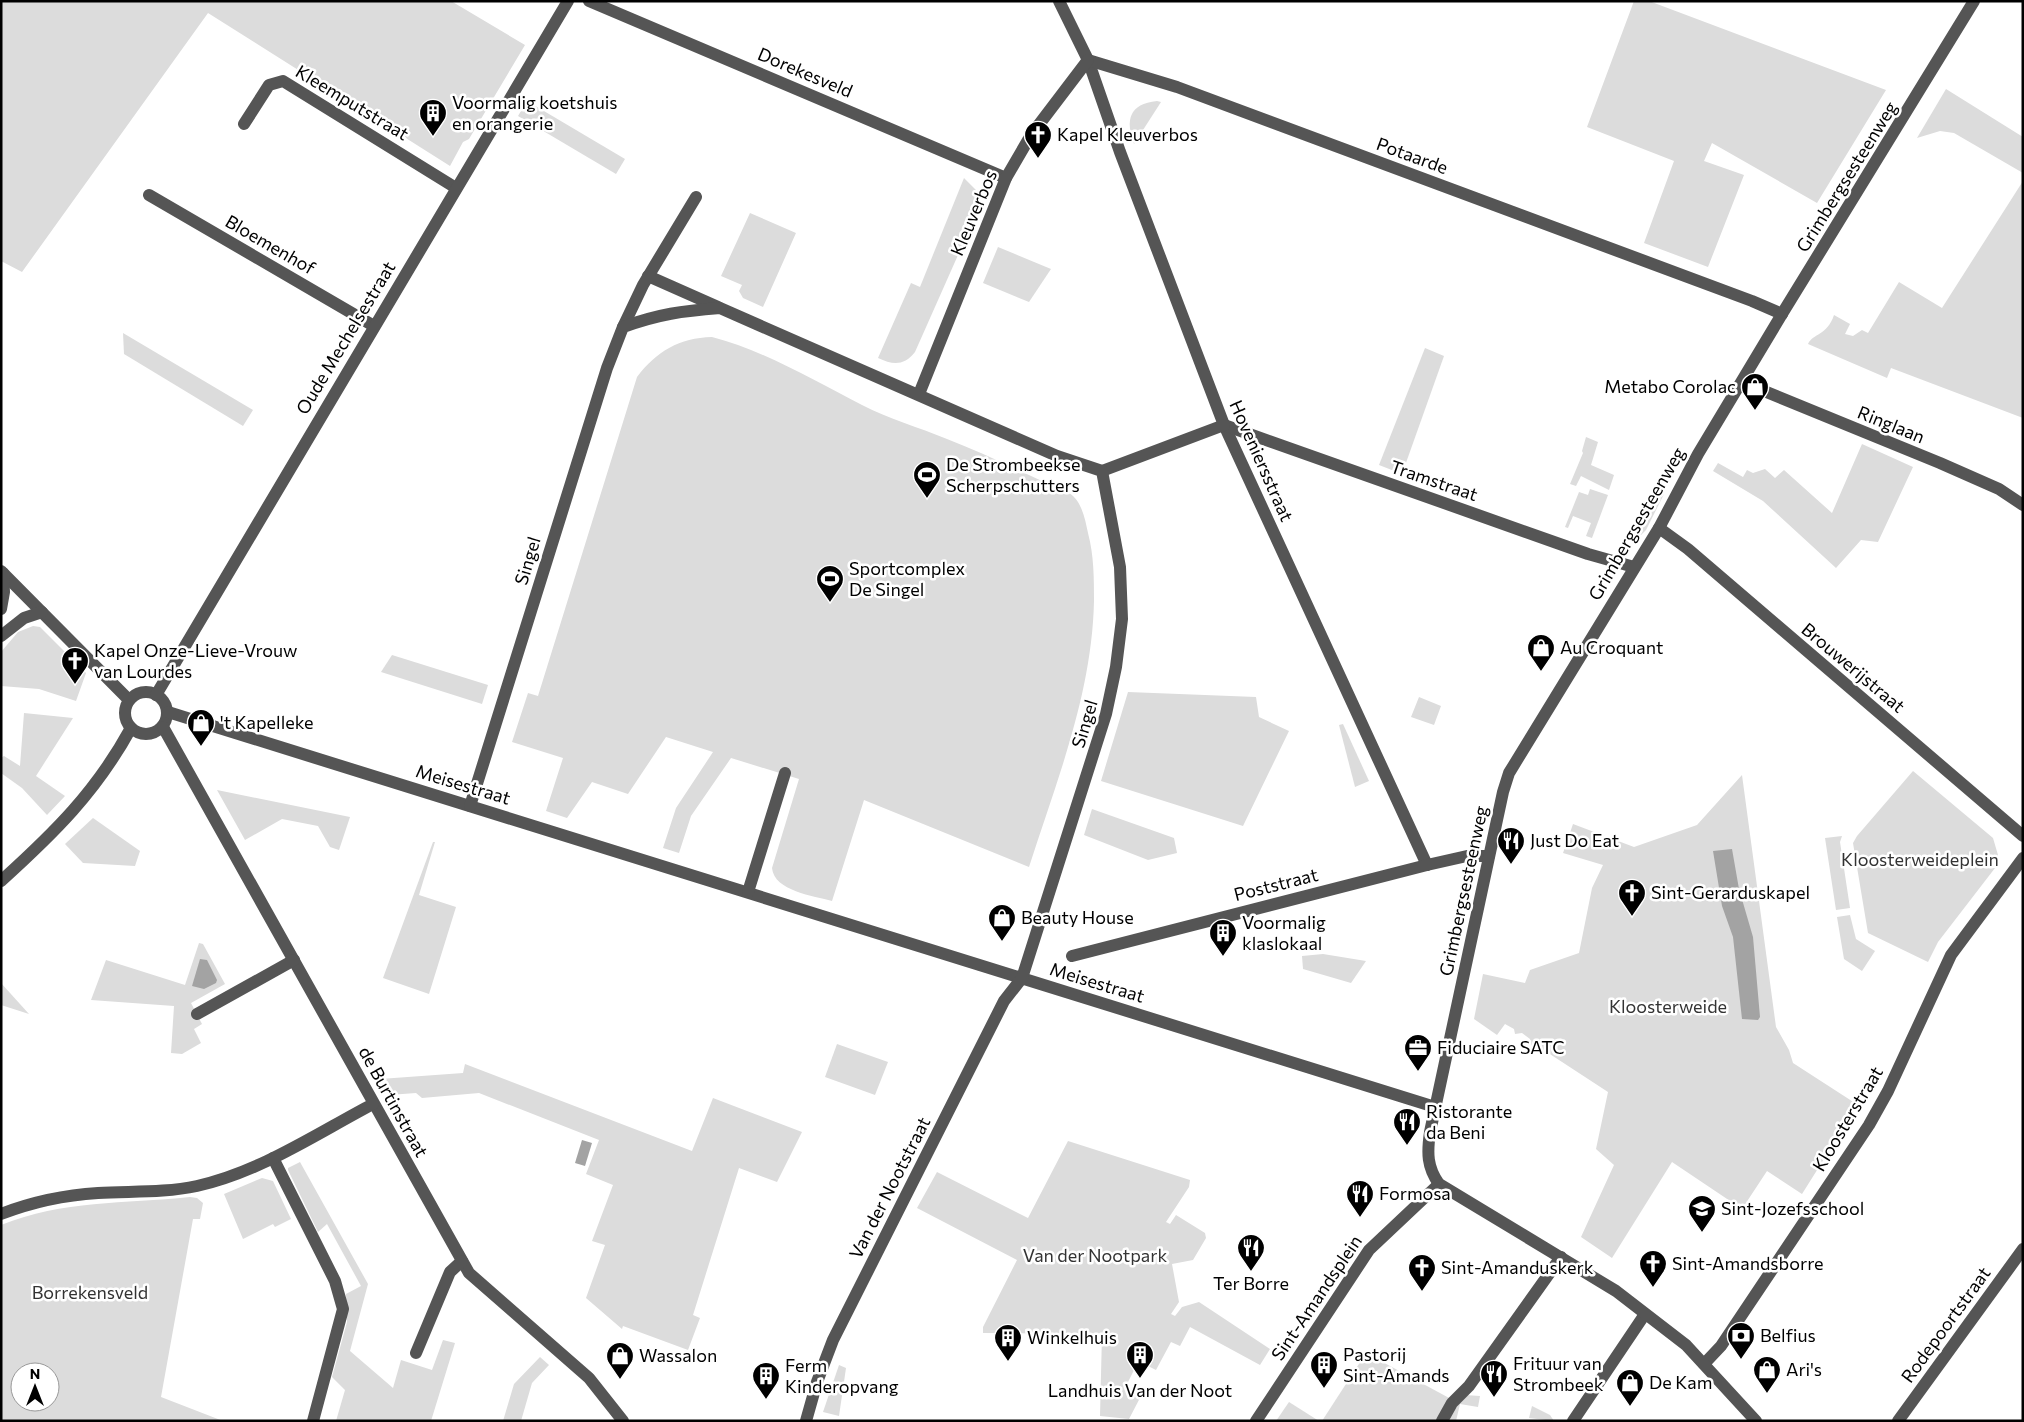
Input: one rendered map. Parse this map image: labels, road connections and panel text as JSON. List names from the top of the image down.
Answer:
{
  "streets": {
    "street": [
      "Dorekesveld",
      "Kleemputstraat",
      "Potaarde",
      "Grimbergsesteenweg",
      "Kleuverbos",
      "Bloemenhof",
      "Oude Mechelsestraat",
      "Ringlaan",
      "Hoveniersstraat",
      "Tramstraat",
      "Singel",
      "Brouwerijstraat",
      "Meisestraat",
      "Poststraat",
      "de Burtinstraat",
      "Kloosterstraat",
      "Van der Nootstraat",
      "Sint-Amandsplein",
      "Rodepoortstraat"
    ]
  },
  "crossings": [
    ["Dorekesveld", "Kleuverbos"],
    ["Kleemputstraat", "Oude Mechelsestraat"],
    ["Potaarde", "Grimbergsesteenweg"],
    ["Potaarde", "Kleuverbos"],
    ["Potaarde", "Hoveniersstraat"],
    ["Grimbergsesteenweg", "Ringlaan"],
    ["Grimbergsesteenweg", "Tramstraat"],
    ["Grimbergsesteenweg", "Brouwerijstraat"],
    ["Grimbergsesteenweg", "Meisestraat"],
    ["Grimbergsesteenweg", "Poststraat"],
    ["Kleuverbos", "Hoveniersstraat"],
    ["Bloemenhof", "Oude Mechelsestraat"],
    ["Oude Mechelsestraat", "Meisestraat"],
    ["Oude Mechelsestraat", "de Burtinstraat"],
    ["Hoveniersstraat", "Tramstraat"],
    ["Hoveniersstraat", "Poststraat"],
    ["Singel", "Meisestraat"],
    ["Singel", "Van der Nootstraat"],
    ["Meisestraat", "de Burtinstraat"],
    ["Meisestraat", "Van der Nootstraat"]
  ],
  "parks": [
    "Kloosterweideplein",
    "Kloosterweide",
    "Van der Nootpark",
    "Borrekensveld"
  ],
  "places": {
    "building": [
      "Voormalig koetshuis en orangerie",
      "Voormalig klaslokaal",
      "Winkelhuis",
      "Landhuis Van der Noot",
      "Pastorij Sint-Amands",
      "Ferm Kinderopvang"
    ],
    "church": [
      "Kapel Kleuverbos",
      "Kapel Onze-Lieve-Vrouw van Lourdes",
      "Sint-Gerarduskapel",
      "Sint-Amandsborre",
      "Sint-Amanduskerk"
    ],
    "shop": [
      "Metabo Corolac",
      "Au Croquant",
      "'t Kapelleke",
      "Beauty House",
      "Wassalon",
      "Ari's",
      "De Kam"
    ],
    "sports": ["De Strombeekse Scherpschutters", "Sportcomplex De Singel"],
    "restaurant": [
      "Just Do Eat",
      "Ristorante da Beni",
      "Formosa",
      "Ter Borre",
      "Frituur van Strombeek"
    ],
    "office": ["Fiduciaire SATC"],
    "school or university": ["Sint-Jozefsschool"],
    "bank": ["Belfius"]
  },
  "north": "top"
}
